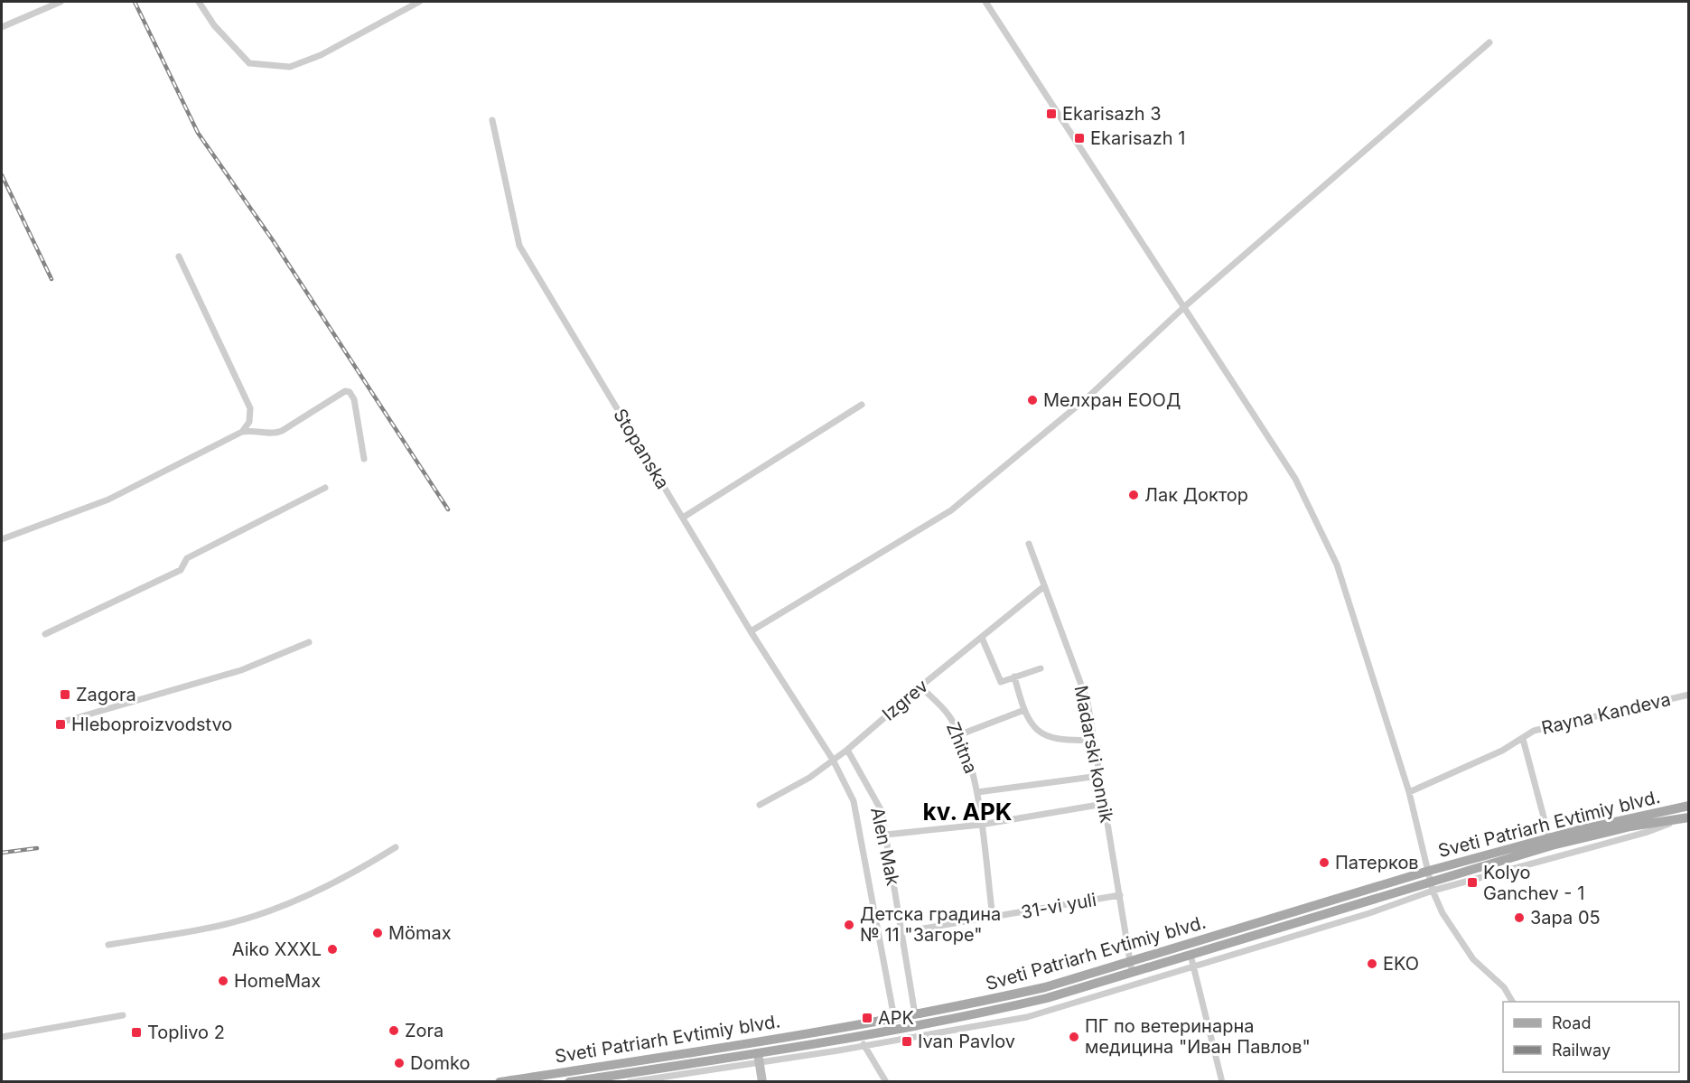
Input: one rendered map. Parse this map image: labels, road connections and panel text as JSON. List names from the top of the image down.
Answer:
{
  "streets": {
    "main road": ["Sveti Patriarh Evtimiy blvd."],
    "street": [
      "Stopanska",
      "Izgrev",
      "Rayna Kandeva",
      "Zhitna",
      "Madarski konnik",
      "Alen Mak",
      "31-vi yuli"
    ]
  },
  "crossings": [
    ["Stopanska", "Izgrev"],
    ["Stopanska", "Sveti Patriarh Evtimiy blvd."],
    ["Izgrev", "Zhitna"],
    ["Izgrev", "Madarski konnik"],
    ["Izgrev", "Alen Mak"],
    ["Zhitna", "31-vi yuli"],
    ["Madarski konnik", "Sveti Patriarh Evtimiy blvd."],
    ["Madarski konnik", "31-vi yuli"],
    ["Sveti Patriarh Evtimiy blvd.", "Alen Mak"],
    ["Alen Mak", "31-vi yuli"]
  ],
  "districts": ["kv. APK"],
  "places": {
    "transit": [
      "Ekarisazh 3",
      "Ekarisazh 1",
      "Zagora",
      "Hleboproizvodstvo",
      "Kolyo Ganchev - 1",
      "APK",
      "Toplivo 2",
      "Ivan Pavlov"
    ],
    "other": [
      "Мелхран ЕООД",
      "Лак Доктор",
      "Патерков",
      "Зара 05",
      "Детска градина № 11 \"Загоре\"",
      "Mömax",
      "Aiko XXXL",
      "EKO",
      "HomeMax",
      "Zora",
      "ПГ по ветеринарна медицина \"Иван Павлов\"",
      "Domko"
    ]
  },
  "legend": ["Road", "Railway"]
}
